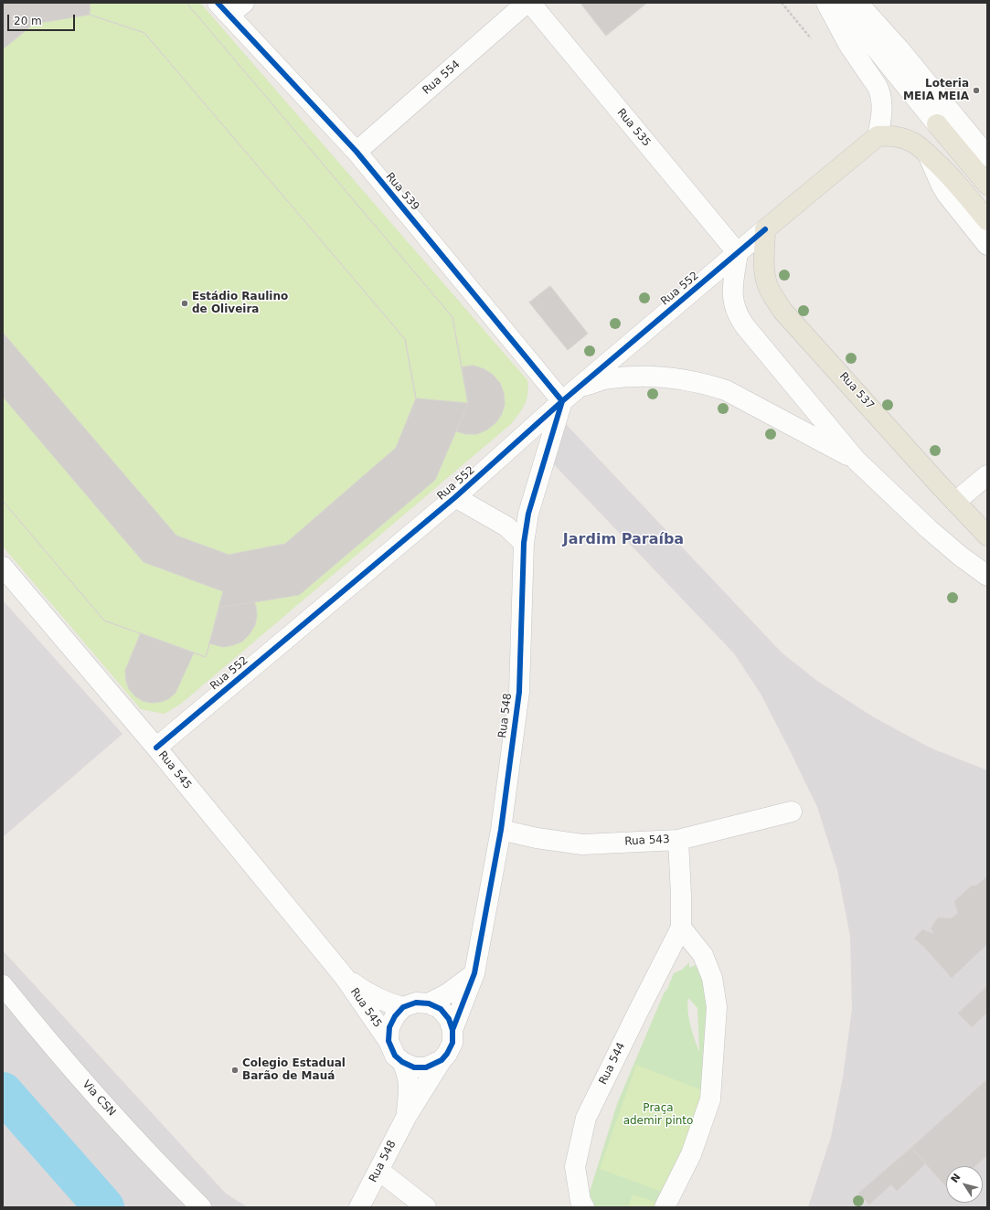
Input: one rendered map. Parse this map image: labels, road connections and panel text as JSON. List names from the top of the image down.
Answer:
{
  "streets": {
    "main road": ["Rua 552", "Rua 537"],
    "street": [
      "Rua 554",
      "Rua 535",
      "Rua 539",
      "Rua 548",
      "Rua 545",
      "Rua 543",
      "Rua 544",
      "Via CSN"
    ]
  },
  "crossings": [
    ["Rua 554", "Rua 539"],
    ["Rua 535", "Rua 552"],
    ["Rua 539", "Rua 552"],
    ["Rua 539", "Rua 548"],
    ["Rua 552", "Rua 537"],
    ["Rua 552", "Rua 548"],
    ["Rua 552", "Rua 545"],
    ["Rua 548", "Rua 545"],
    ["Rua 548", "Rua 543"],
    ["Rua 543", "Rua 544"]
  ],
  "districts": ["Jardim Paraíba"],
  "parks": ["Praça ademir pinto"],
  "places": ["Loteria MEIA MEIA", "Estádio Raulino de Oliveira", "Colegio Estadual Barão de Mauá"],
  "scale_bar": "20 m",
  "north": "top left"
}
